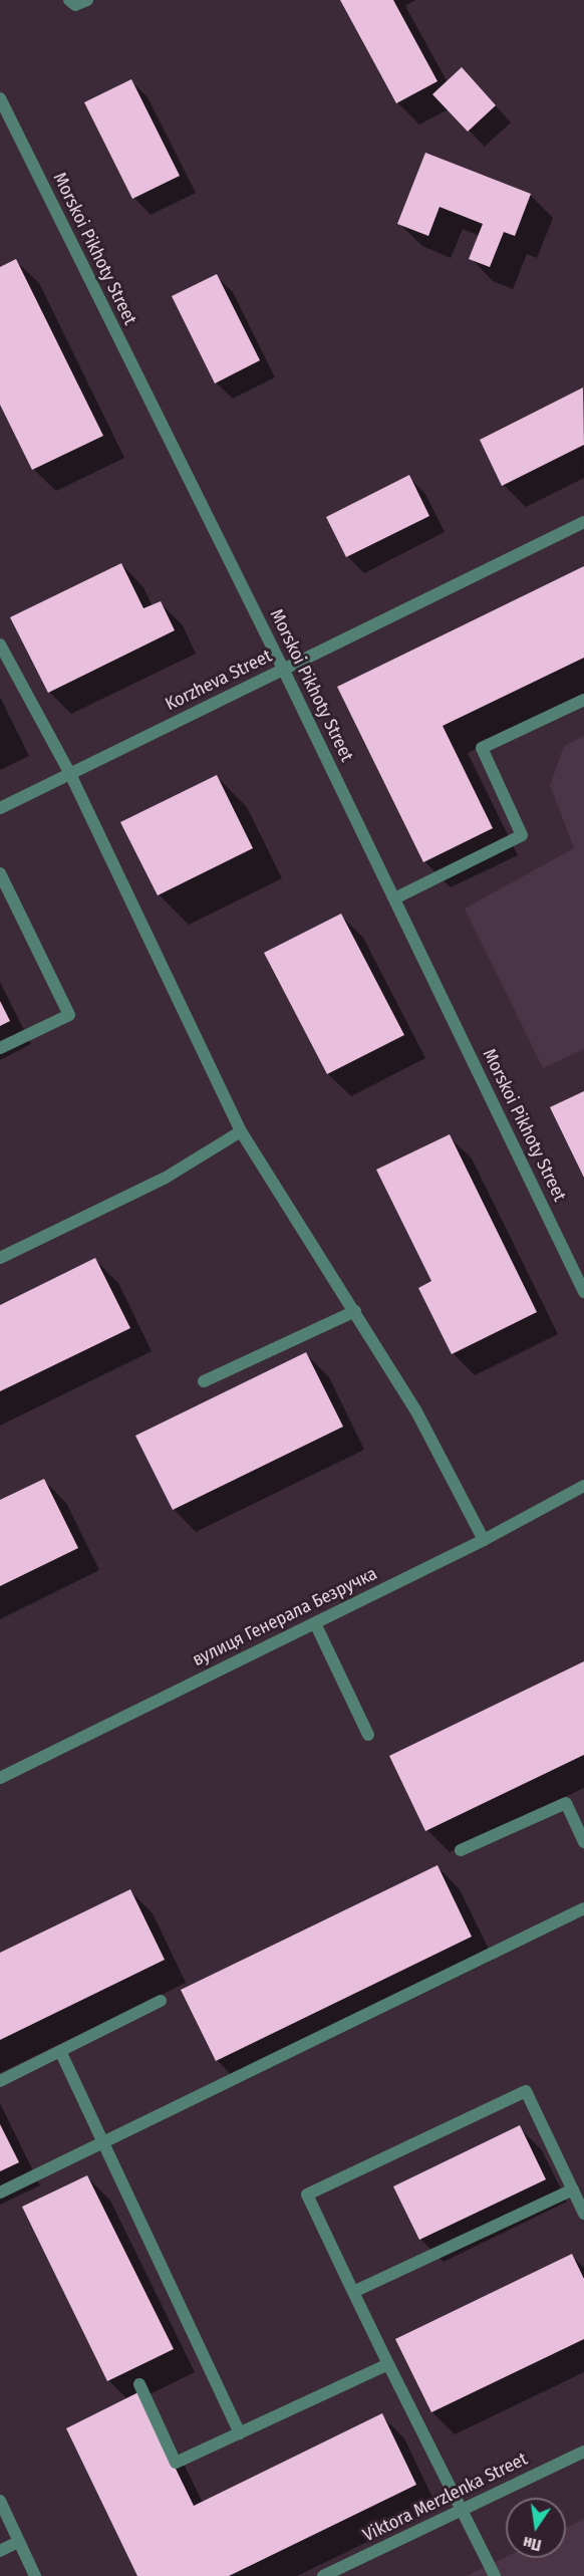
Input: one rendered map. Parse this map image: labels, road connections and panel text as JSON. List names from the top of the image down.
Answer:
{
  "streets": {
    "street": [
      "Morskoi Pikhoty Street",
      "Korzheva Street",
      "вулиця Генерала Безручка",
      "Viktora Merzlenka Street"
    ]
  },
  "crossings": [
    ["Morskoi Pikhoty Street", "Korzheva Street"]
  ],
  "north": "bottom"
}
